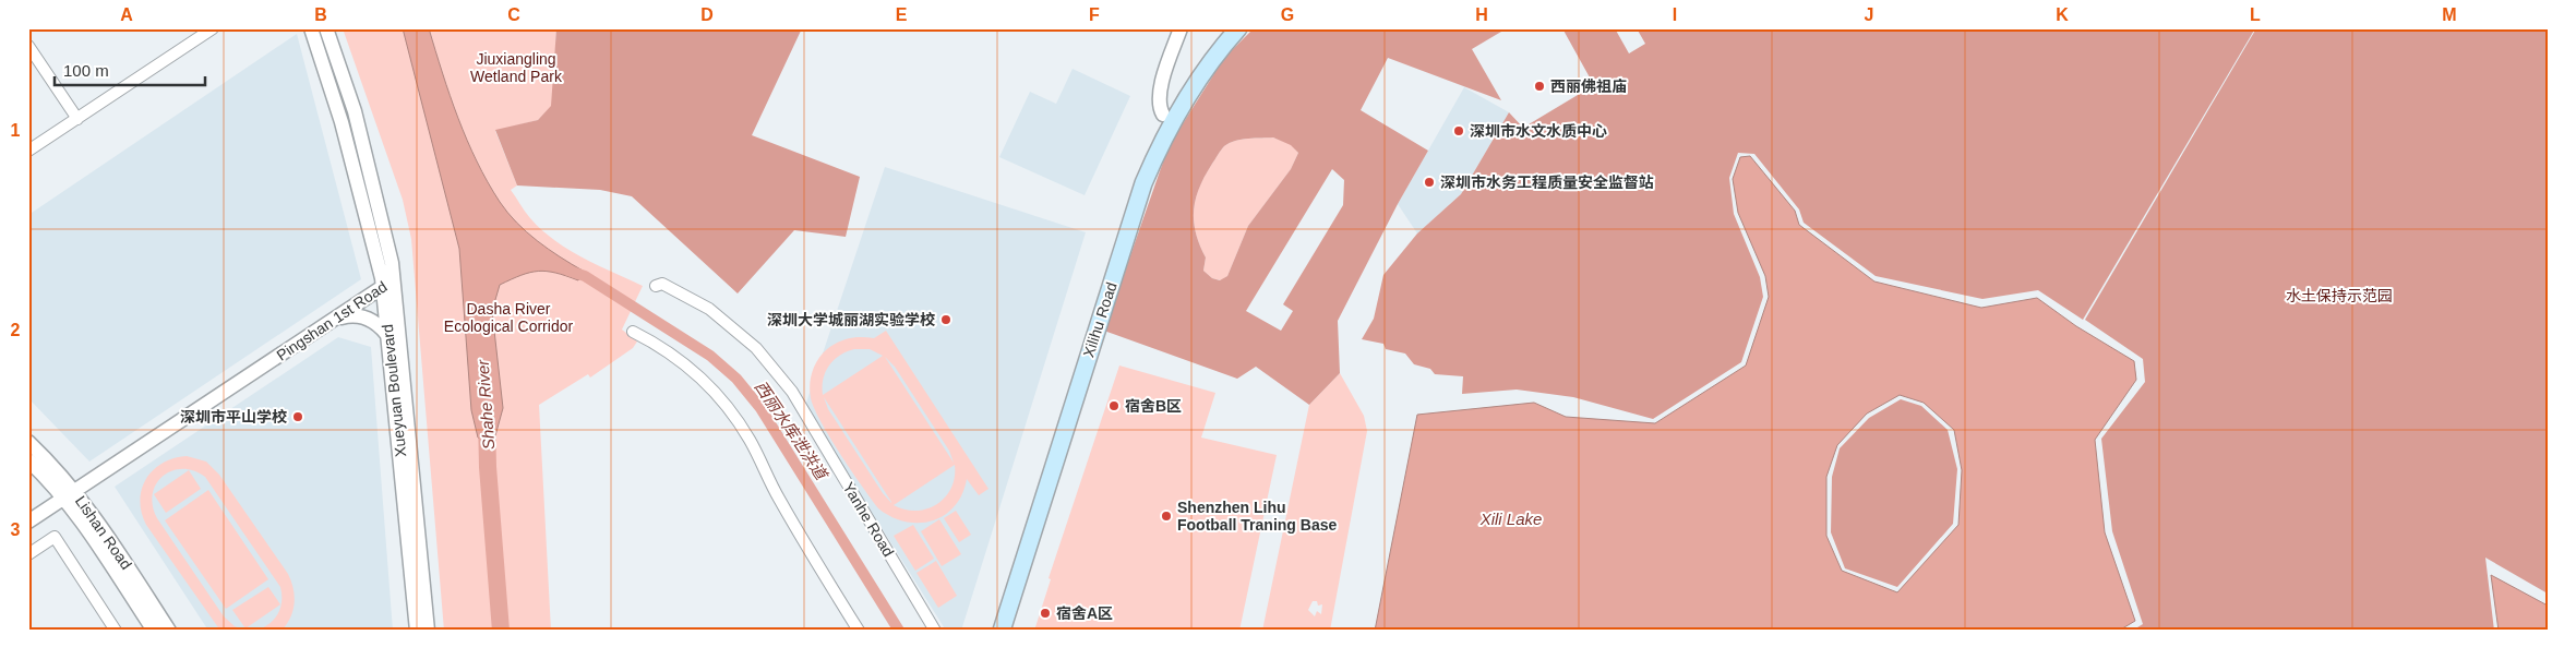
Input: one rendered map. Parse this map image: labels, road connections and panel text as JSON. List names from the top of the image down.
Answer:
{
  "streets": {
    "main road": ["Xilihu Road"],
    "street": [
      "Pingshan 1st Road",
      "Xueyuan Boulevard",
      "Yanhe Road",
      "Lishan Road"
    ]
  },
  "crossings": [
    ["Pingshan 1st Road", "Xueyuan Boulevard"],
    ["Pingshan 1st Road", "Lishan Road"]
  ],
  "water": ["Shahe River", "西丽水库泄洪道", "Xili Lake"],
  "parks": ["Jiuxiangling Wetland Park", "水土保持示范园", "Dasha River Ecological Corridor"],
  "places": [
    "西丽佛祖庙",
    "深圳市水文水质中心",
    "深圳市水务工程质量安全监督站",
    "深圳大学城丽湖实验学校",
    "宿舍B区",
    "深圳市平山学校",
    "Shenzhen Lihu Football Traning Base",
    "宿舍A区"
  ],
  "scale_bar": "100 m",
  "grid": {
    "columns": [
      "A",
      "B",
      "C",
      "D",
      "E",
      "F",
      "G",
      "H",
      "I",
      "J",
      "K",
      "L",
      "M"
    ],
    "rows": ["1", "2", "3"]
  }
}
